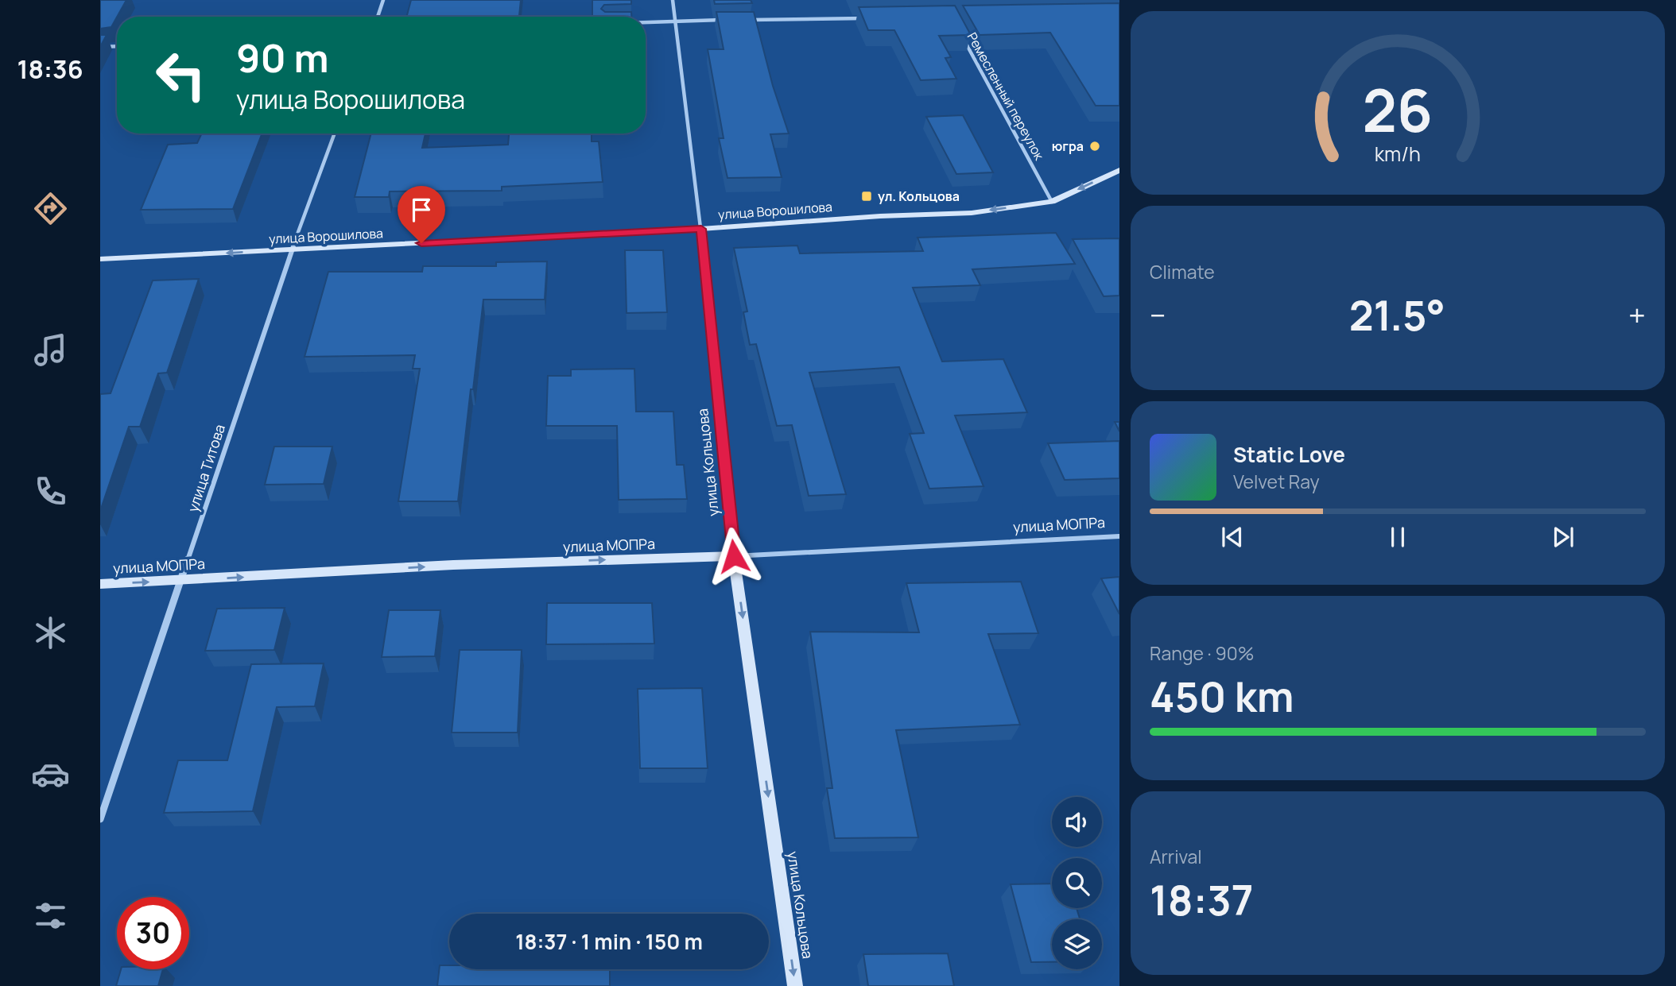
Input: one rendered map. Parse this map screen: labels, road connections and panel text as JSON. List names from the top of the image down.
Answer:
{
  "streets": {
    "main road": ["улица Ворошилова", "улица Кольцова", "улица МОПРа"],
    "street": ["Ремесленный переулок", "улица Титова"]
  },
  "crossings": [
    ["Ремесленный переулок", "улица Ворошилова"],
    ["улица Ворошилова", "улица Кольцова"],
    ["улица Ворошилова", "улица Титова"],
    ["улица Кольцова", "улица МОПРа"],
    ["улица Титова", "улица МОПРа"]
  ],
  "one_way": ["улица Ворошилова", "улица Кольцова", "улица МОПРа"],
  "places": {
    "other": ["югра"],
    "transit": ["ул. Кольцова"]
  },
  "page": {
    "tabs": "18:36",
    "turn": ["90 m", "улица Ворошилова"],
    "tile": [
      "Climate",
      ["Range · 90%", "450 km"],
      ["Arrival", "18:37"]
    ],
    "heat": ["−", "21.5°", "+"],
    "song": ["Static Love", "Velvet Ray"],
    "limit": "30",
    "trip": "18:37 · 1 min · 150 m",
    "gauge": ["26", "km/h"]
  }
}
